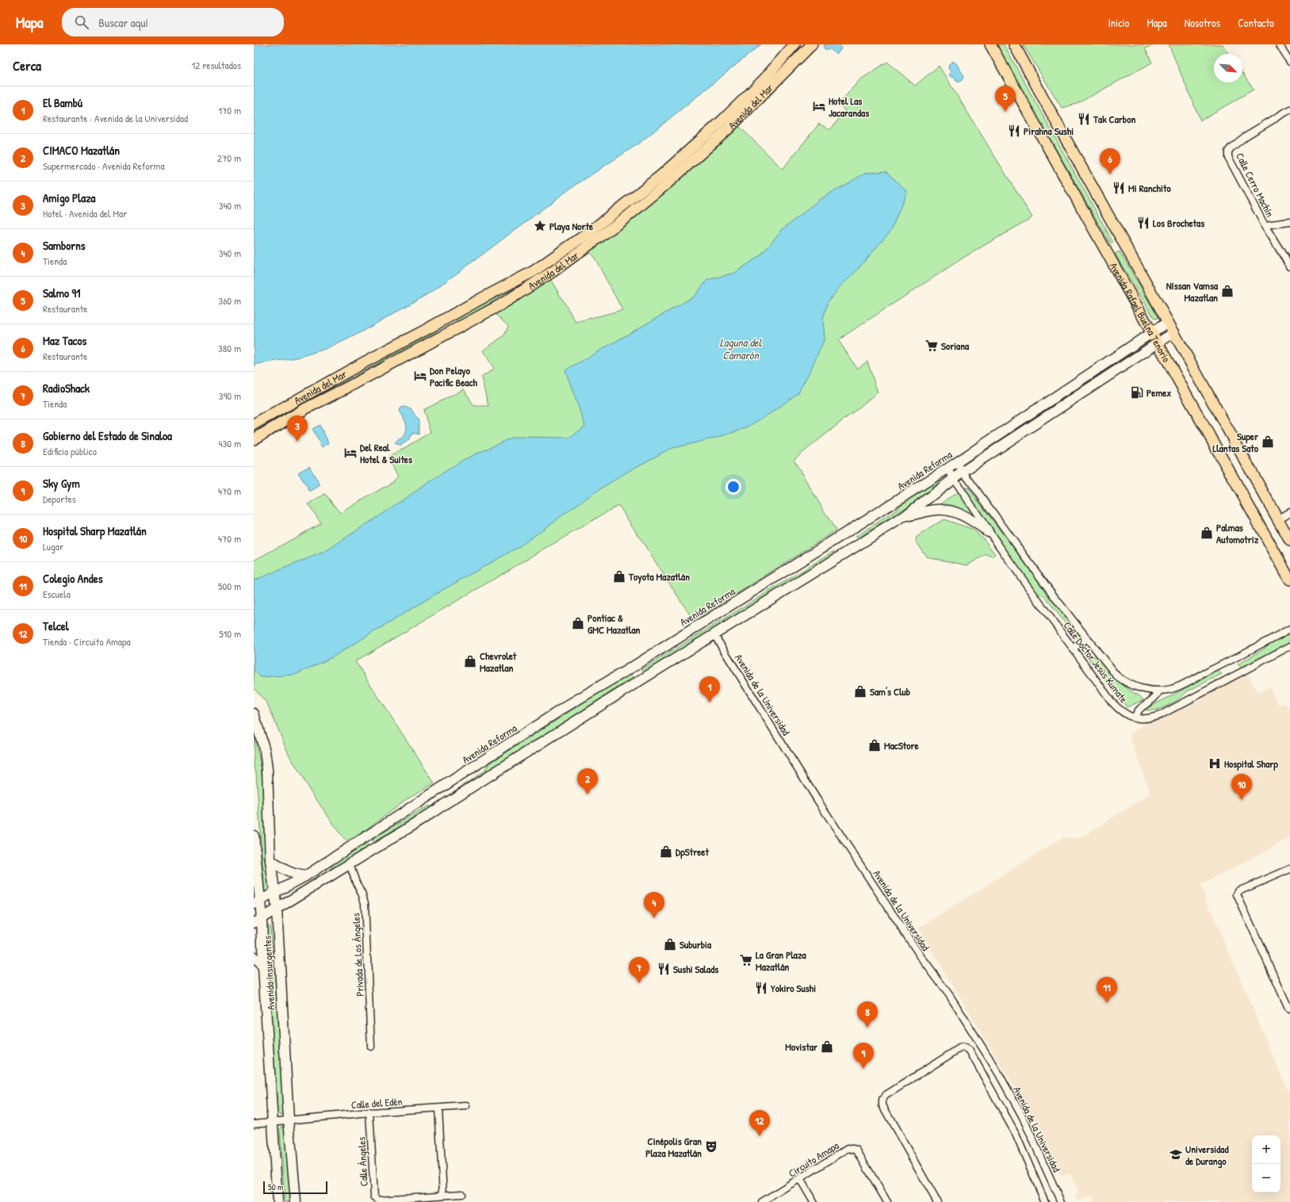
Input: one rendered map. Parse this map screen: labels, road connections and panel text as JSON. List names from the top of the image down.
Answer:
{
  "streets": {
    "main road": [
      "Avenida del Mar",
      "Avenida Rafael Buelna Tenorio",
      "Avenida Reforma",
      "Avenida Insurgentes"
    ],
    "street": [
      "Calle Cerro Machín",
      "Calle Doctor Jesús Kumate",
      "Avenida de la Universidad",
      "Privada de Los Ángeles",
      "Calle del Edén",
      "Circuito Amapa",
      "Calle Ángeles"
    ]
  },
  "crossings": [
    ["Avenida Rafael Buelna Tenorio", "Avenida Reforma"],
    ["Avenida Reforma", "Calle Doctor Jesús Kumate"],
    ["Avenida Reforma", "Avenida Insurgentes"],
    ["Avenida Insurgentes", "Calle del Edén"],
    ["Calle del Edén", "Calle Ángeles"]
  ],
  "water": ["Laguna del Camarón"],
  "places": {
    "hotel": ["Hotel Las Jacarandas", "Don Pelayo Pacific Beach", "Del Real Hotel & Suites"],
    "restaurant": [
      "Tak Carbon",
      "Pirahna Sushi",
      "Mi Ranchito",
      "Los Brochetas",
      "Sushi Salads",
      "Yokiro Sushi"
    ],
    "place": ["Playa Norte"],
    "shop": [
      "Níssan Vamsa Mazatlan",
      "Super Llantas Sato",
      "Palmas Automotriz",
      "Toyota Mazatlán",
      "Pontiac & GMC Mazatlan",
      "Chevrolet Mazatlan",
      "Sam's Club",
      "MacStore",
      "DpStreet",
      "Suburbia",
      "Movistar"
    ],
    "supermarket": ["Soriana", "La Gran Plaza Mazatlán"],
    "fuel station": ["Pemex"],
    "hospital": ["Hospital Sharp"],
    "theatre": ["Cinépolis Gran Plaza Mazatlán"],
    "school or university": ["Universidad de Durango"]
  },
  "scale_bar": "50 m",
  "north": "bottom right",
  "page": {
    "header": "Mapa",
    "search": "Buscar aquí",
    "nav": [
      "Inicio",
      "Mapa",
      "Nosotros",
      "Contacto"
    ],
    "heading": ["Cerca", "12 resultados"],
    "list": [
      {
        "mark": "1",
        "name": "El Bambú",
        "note": "Restaurante · Avenida de la Universidad",
        "value": "170 m"
      },
      {
        "mark": "2",
        "name": "CIMACO Mazatlán",
        "note": "Supermercado · Avenida Reforma",
        "value": "270 m"
      },
      {
        "mark": "3",
        "name": "Amigo Plaza",
        "note": "Hotel · Avenida del Mar",
        "value": "340 m"
      },
      {
        "mark": "4",
        "name": "Samborns",
        "note": "Tienda",
        "value": "340 m"
      },
      {
        "mark": "5",
        "name": "Salmo 91",
        "note": "Restaurante",
        "value": "360 m"
      },
      {
        "mark": "6",
        "name": "Maz Tacos",
        "note": "Restaurante",
        "value": "380 m"
      },
      {
        "mark": "7",
        "name": "RadioShack",
        "note": "Tienda",
        "value": "390 m"
      },
      {
        "mark": "8",
        "name": "Gobierno del Estado de Sinaloa",
        "note": "Edificio público",
        "value": "430 m"
      },
      {
        "mark": "9",
        "name": "Sky Gym",
        "note": "Deportes",
        "value": "470 m"
      },
      {
        "mark": "10",
        "name": "Hospital Sharp Mazatlán",
        "note": "Lugar",
        "value": "470 m"
      },
      {
        "mark": "11",
        "name": "Colegio Andes",
        "note": "Escuela",
        "value": "500 m"
      },
      {
        "mark": "12",
        "name": "Telcel",
        "note": "Tienda · Circuito Amapa",
        "value": "510 m"
      }
    ],
    "pins": [
      "5",
      "6",
      "3",
      "1",
      "2",
      "10",
      "4",
      "7",
      "11",
      "8",
      "9",
      "12"
    ],
    "map_buttons": ["+", "−"],
    "scale": "50 m"
  }
}
